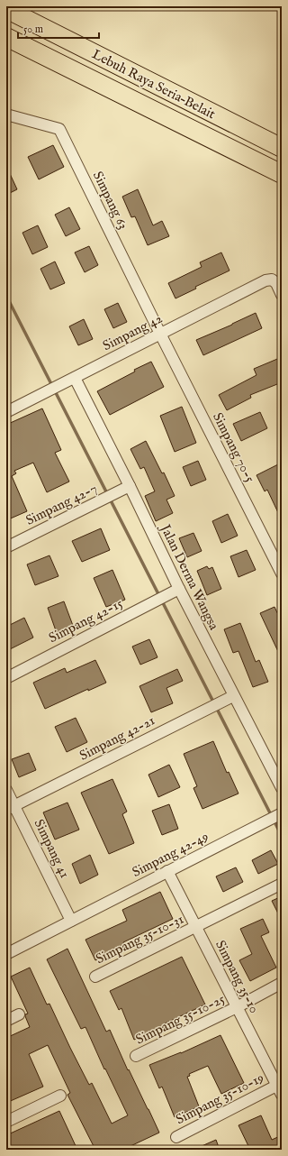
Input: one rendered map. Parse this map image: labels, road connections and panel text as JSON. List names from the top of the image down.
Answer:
{
  "streets": {
    "highway": ["Lebuh Raya Seria–Belait"],
    "street": [
      "Simpang 63",
      "Simpang 42",
      "Simpang 70-5",
      "Simpang 42-7",
      "Jalan Derma Wangsa",
      "Simpang 42-15",
      "Simpang 42-21",
      "Simpang 41",
      "Simpang 42-49",
      "Simpang 35-10-31",
      "Simpang 35-10",
      "Simpang 35-10-25",
      "Simpang 35-10-19"
    ]
  },
  "crossings": [
    ["Simpang 63", "Simpang 42"],
    ["Simpang 63", "Simpang 70-5"],
    ["Simpang 42", "Simpang 70-5"],
    ["Simpang 42", "Jalan Derma Wangsa"],
    ["Simpang 42-7", "Jalan Derma Wangsa"],
    ["Jalan Derma Wangsa", "Simpang 42-15"],
    ["Jalan Derma Wangsa", "Simpang 42-21"],
    ["Simpang 42-21", "Simpang 41"],
    ["Simpang 41", "Simpang 42-49"],
    ["Simpang 42-49", "Simpang 35-10"],
    ["Simpang 35-10-31", "Simpang 35-10"],
    ["Simpang 35-10", "Simpang 35-10-25"],
    ["Simpang 35-10", "Simpang 35-10-19"]
  ],
  "scale_bar": "50 m"
}
